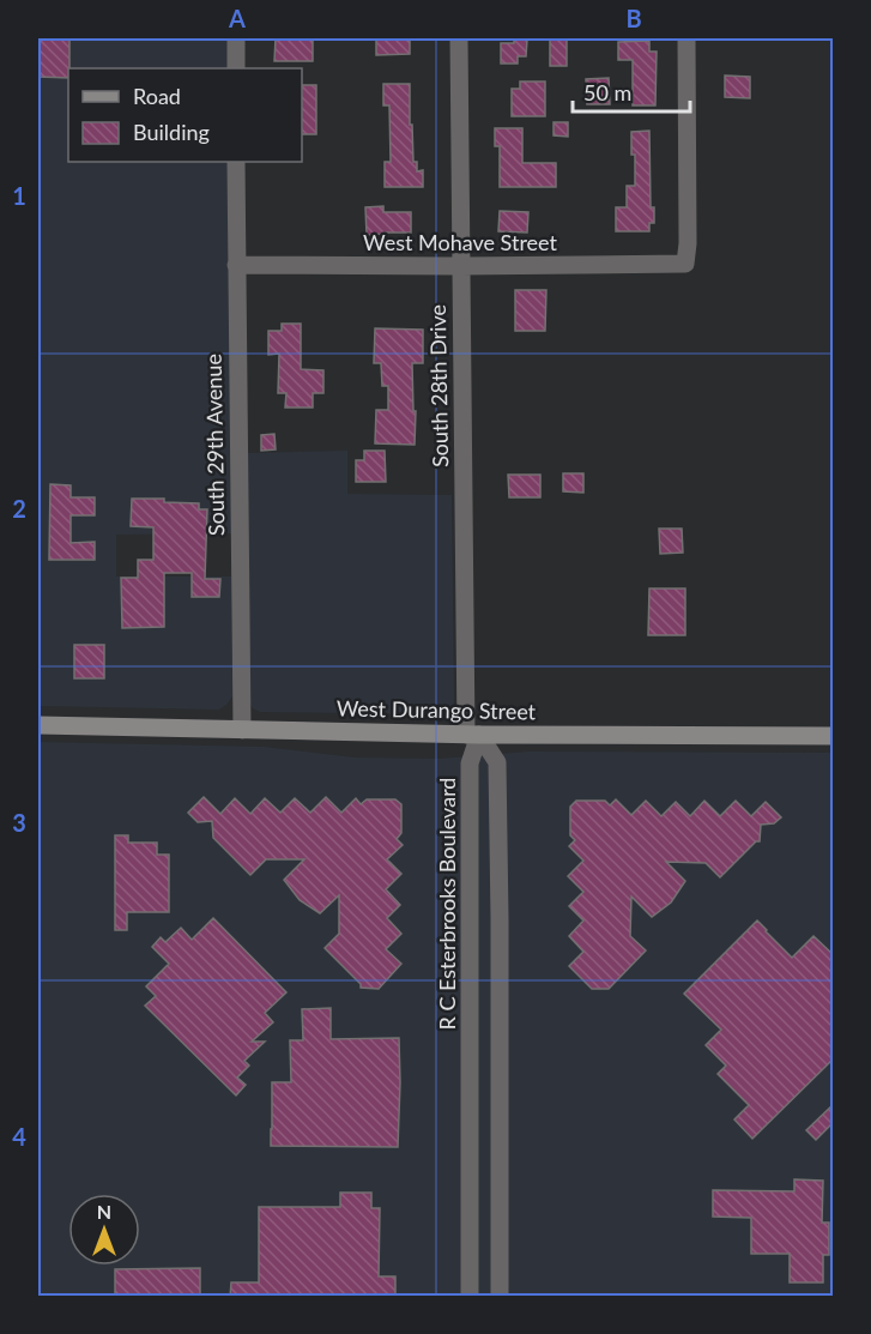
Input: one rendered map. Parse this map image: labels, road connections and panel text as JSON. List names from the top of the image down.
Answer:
{
  "streets": {
    "street": [
      "West Mohave Street",
      "South 28th Drive",
      "South 29th Avenue",
      "West Durango Street",
      "R C Esterbrooks Boulevard"
    ]
  },
  "crossings": [
    ["West Mohave Street", "South 28th Drive"],
    ["West Mohave Street", "South 29th Avenue"],
    ["South 28th Drive", "West Durango Street"],
    ["South 28th Drive", "R C Esterbrooks Boulevard"],
    ["South 29th Avenue", "West Durango Street"],
    ["West Durango Street", "R C Esterbrooks Boulevard"]
  ],
  "legend": ["Road", "Building"],
  "scale_bar": "50 m",
  "north": "top",
  "grid": {
    "columns": ["A", "B"],
    "rows": [
      "1",
      "2",
      "3",
      "4"
    ]
  }
}
